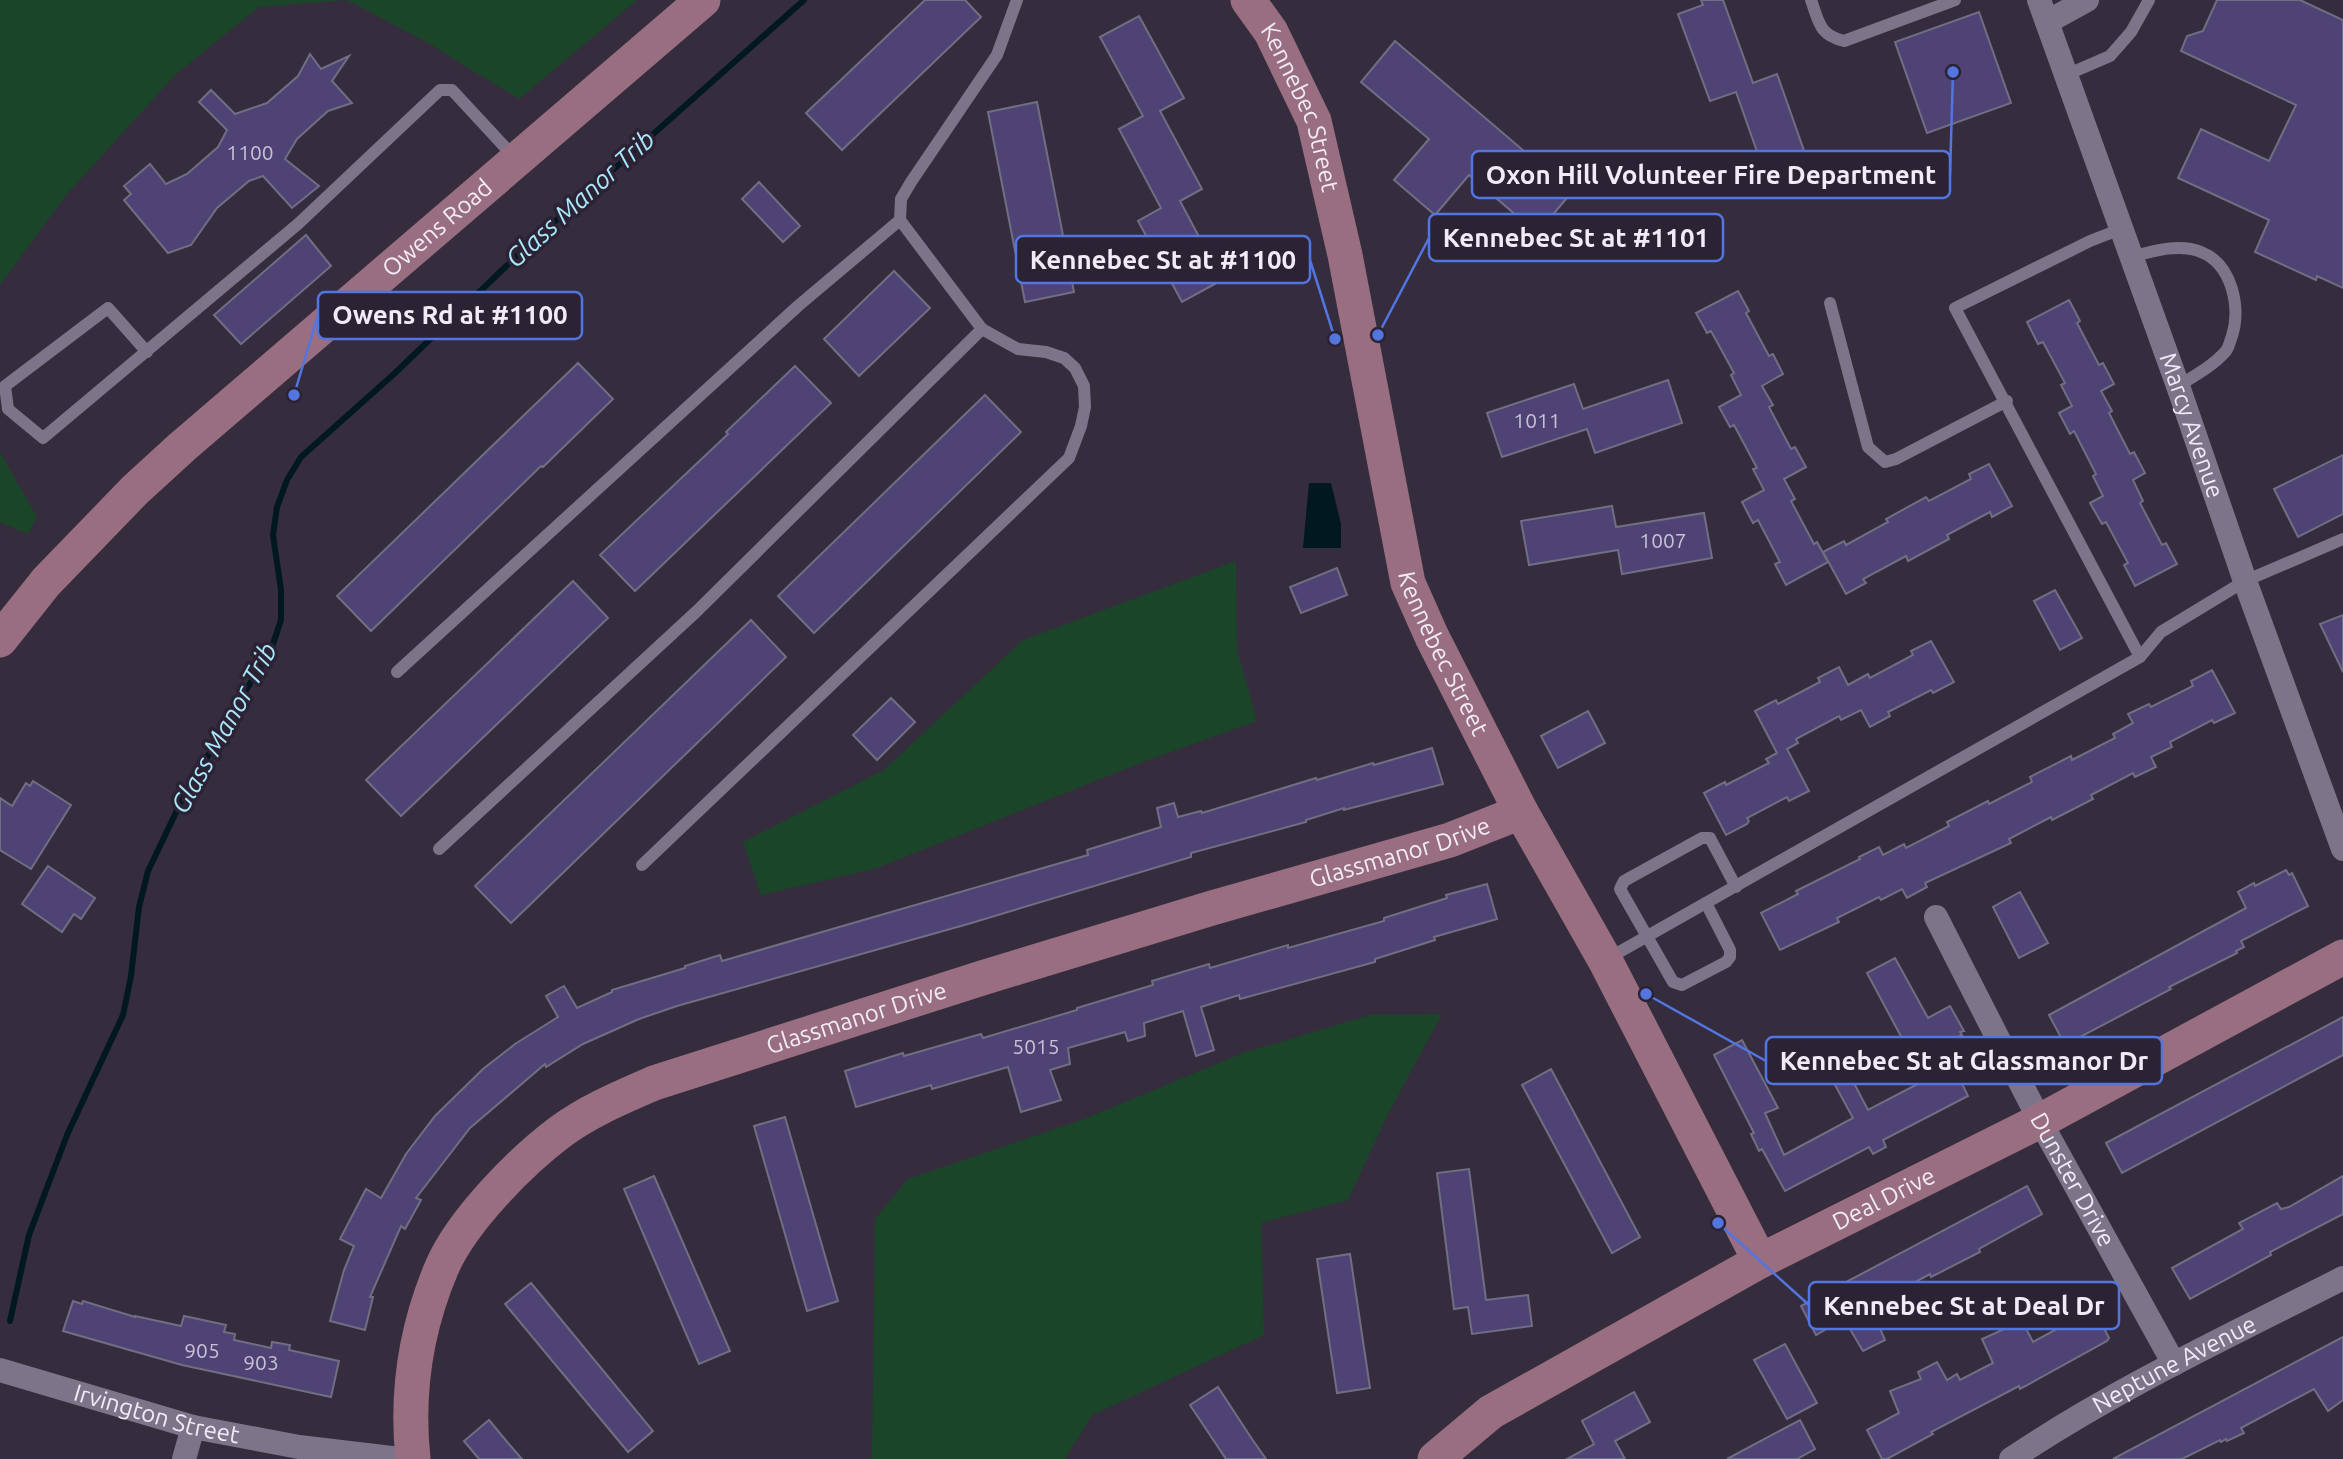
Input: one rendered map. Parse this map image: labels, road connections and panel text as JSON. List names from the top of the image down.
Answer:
{
  "streets": {
    "street": [
      "Kennebec Street",
      "Owens Road",
      "Marcy Avenue",
      "Glassmanor Drive",
      "Dunster Drive",
      "Deal Drive",
      "Neptune Avenue",
      "Irvington Street"
    ]
  },
  "crossings": [
    ["Kennebec Street", "Glassmanor Drive"],
    ["Kennebec Street", "Deal Drive"],
    ["Dunster Drive", "Deal Drive"],
    ["Dunster Drive", "Neptune Avenue"]
  ],
  "water": ["Glass Manor Trib"],
  "places": [
    "Oxon Hill Volunteer Fire Department",
    "Kennebec St at #1101",
    "Kennebec St at #1100",
    "Owens Rd at #1100",
    "Kennebec St at Glassmanor Dr",
    "Kennebec St at Deal Dr"
  ],
  "house_numbers": [
    "1100",
    "1011",
    "1007",
    "5015",
    "905",
    "903"
  ]
}
